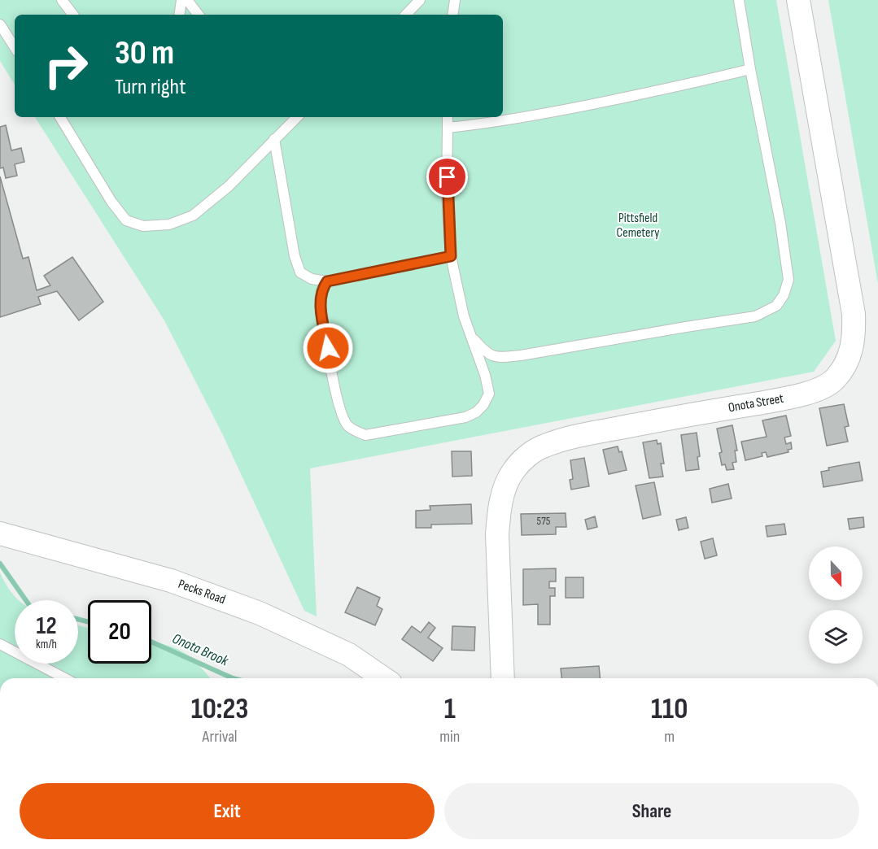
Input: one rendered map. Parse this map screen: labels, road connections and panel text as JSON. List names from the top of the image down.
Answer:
{
  "streets": {
    "street": ["Onota Street", "Pecks Road"]
  },
  "water": ["Onota Brook"],
  "parks": ["Pittsfield Cemetery"],
  "house_numbers": ["575"],
  "north": "bottom",
  "page": {
    "turn": ["30 m", "Turn right"],
    "speed": "12 km/h",
    "limit": "20",
    "eta": [
      "10:23",
      "Arrival",
      "1",
      "min",
      "110",
      "m"
    ],
    "buttons": ["Exit", "Share"]
  }
}
